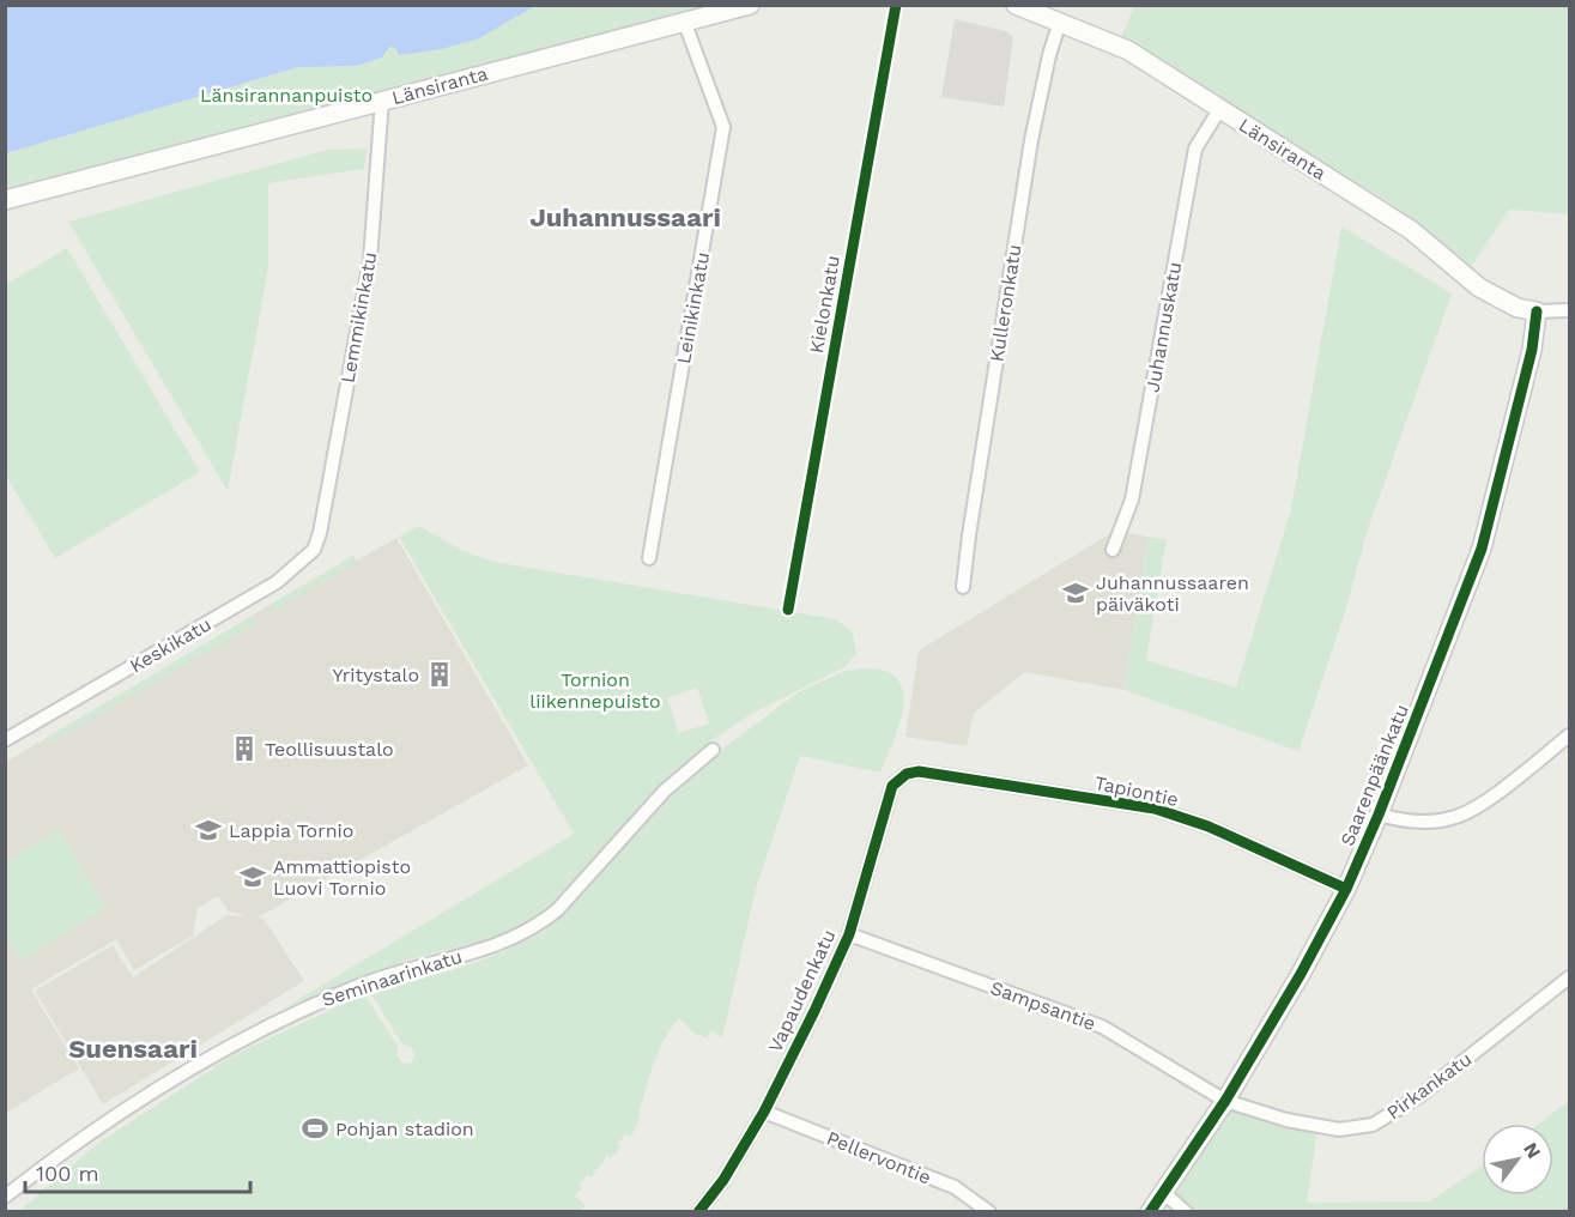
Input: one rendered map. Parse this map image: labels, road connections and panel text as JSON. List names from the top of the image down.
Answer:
{
  "streets": {
    "street": [
      "Länsiranta",
      "Kulleronkatu",
      "Leinikinkatu",
      "Lemmikinkatu",
      "Juhannuskatu",
      "Keskikatu",
      "Saarenpäänkatu",
      "Tapiontie",
      "Seminaarinkatu",
      "Vapaudenkatu",
      "Sampsantie",
      "Pirkankatu",
      "Pellervontie"
    ],
    "cycle path": ["Kielonkatu"]
  },
  "crossings": [
    ["Länsiranta", "Kulleronkatu"],
    ["Länsiranta", "Leinikinkatu"],
    ["Länsiranta", "Lemmikinkatu"],
    ["Länsiranta", "Juhannuskatu"],
    ["Länsiranta", "Saarenpäänkatu"],
    ["Lemmikinkatu", "Keskikatu"],
    ["Saarenpäänkatu", "Tapiontie"],
    ["Saarenpäänkatu", "Sampsantie"],
    ["Saarenpäänkatu", "Pirkankatu"],
    ["Tapiontie", "Vapaudenkatu"],
    ["Vapaudenkatu", "Sampsantie"],
    ["Vapaudenkatu", "Pellervontie"],
    ["Sampsantie", "Pirkankatu"]
  ],
  "districts": ["Juhannussaari", "Suensaari"],
  "parks": ["Länsirannanpuisto", "Tornion liikennepuisto"],
  "places": {
    "school or university": ["Juhannussaaren päiväkoti", "Lappia Tornio", "Ammattiopisto Luovi Tornio"],
    "building": ["Yritystalo", "Teollisuustalo"],
    "sports": ["Pohjan stadion"]
  },
  "scale_bar": "100 m",
  "north": "top right"
}
